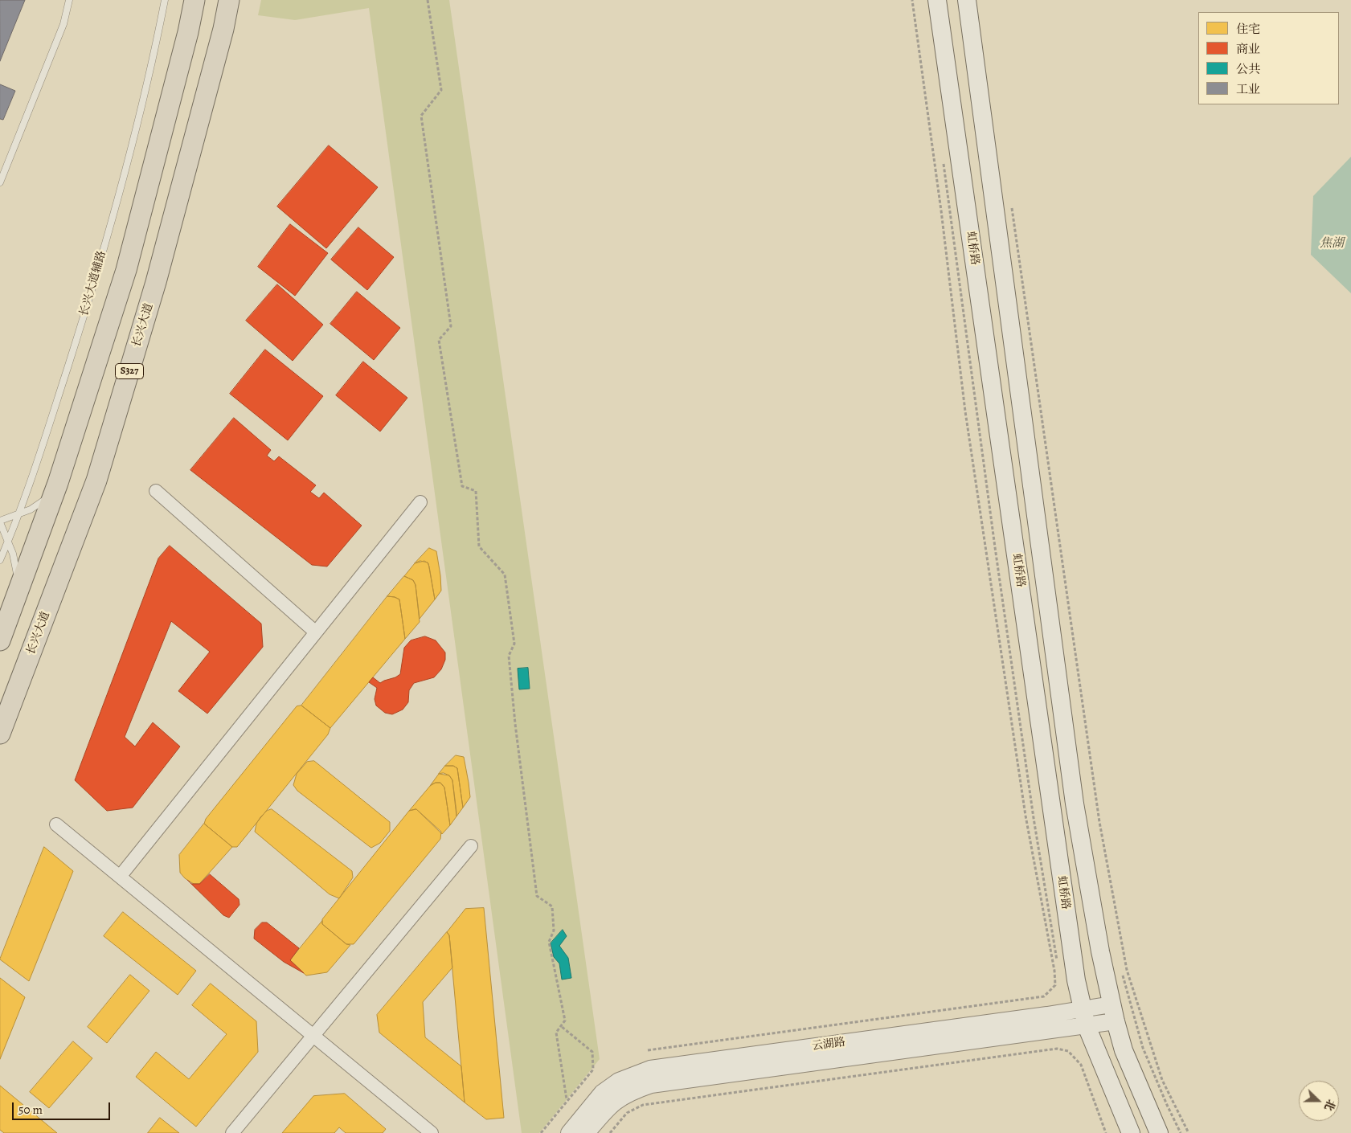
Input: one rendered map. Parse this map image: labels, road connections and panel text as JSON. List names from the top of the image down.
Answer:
{
  "streets": {
    "main road": ["虹桥路", "长兴大道", "S327"],
    "street": ["云湖路"],
    "lane": ["长兴大道辅路"]
  },
  "crossings": [
    ["虹桥路", "云湖路"]
  ],
  "water": ["焦湖"],
  "legend": [
    "住宅",
    "商业",
    "公共",
    "工业"
  ],
  "scale_bar": "50 m",
  "north": "right"
}
